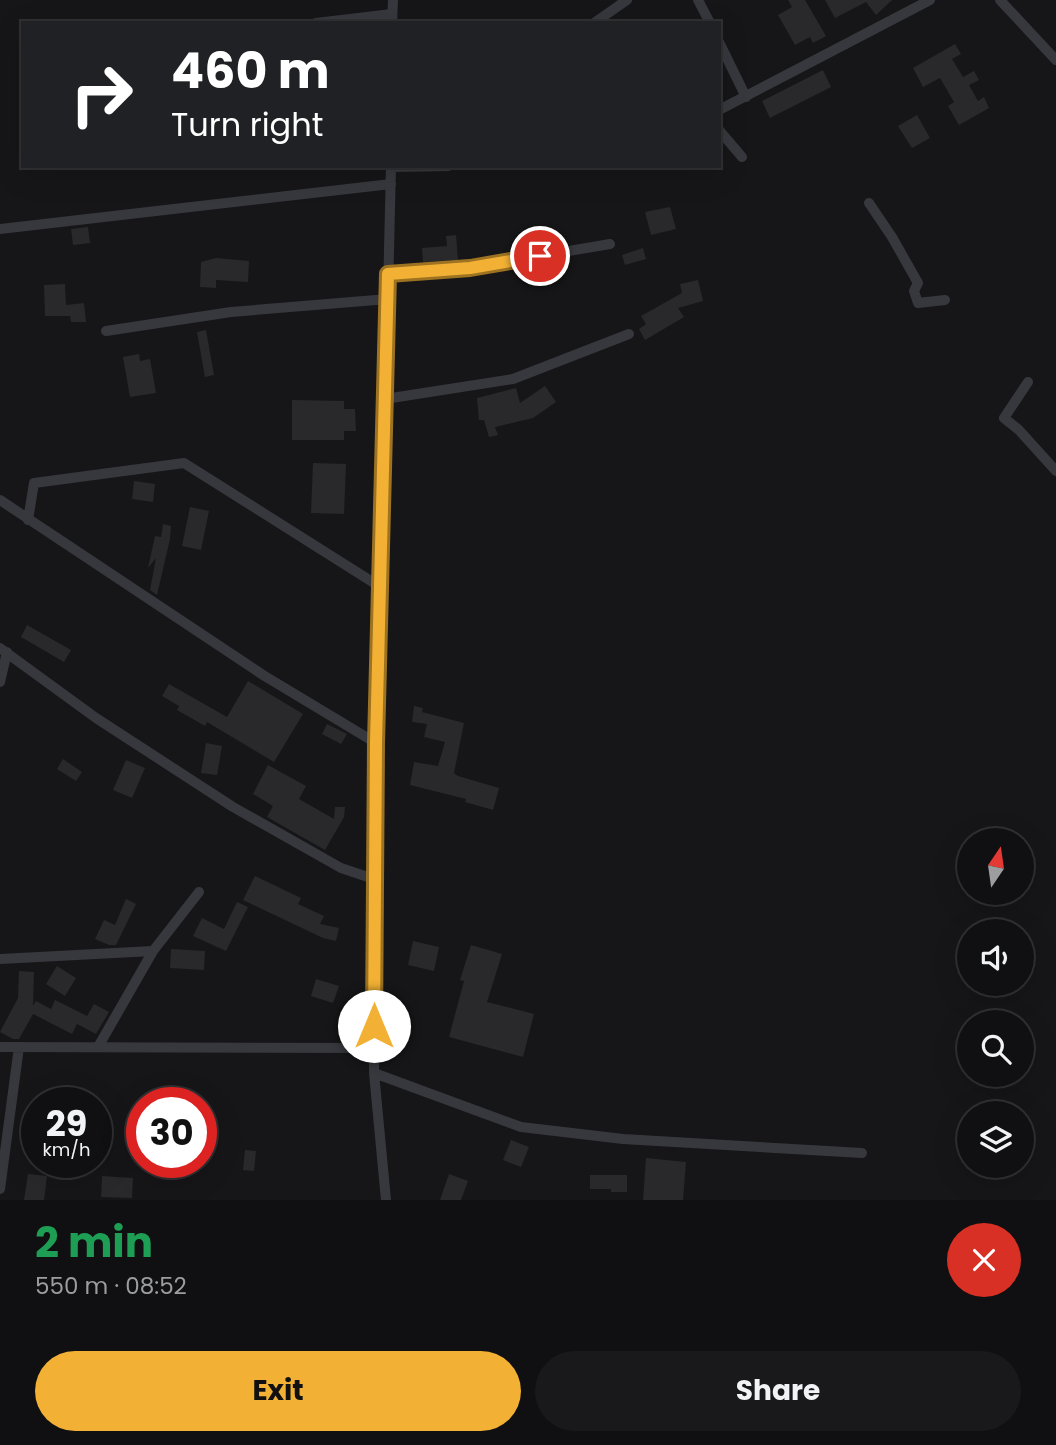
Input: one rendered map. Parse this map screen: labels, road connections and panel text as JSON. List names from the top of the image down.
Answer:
{
  "north": "top",
  "page": {
    "turn": ["460 m", "Turn right"],
    "speed": "29 km/h",
    "limit": "30",
    "heading": ["2 min", "550 m · 08:52"],
    "buttons": ["Exit", "Share"]
  }
}
